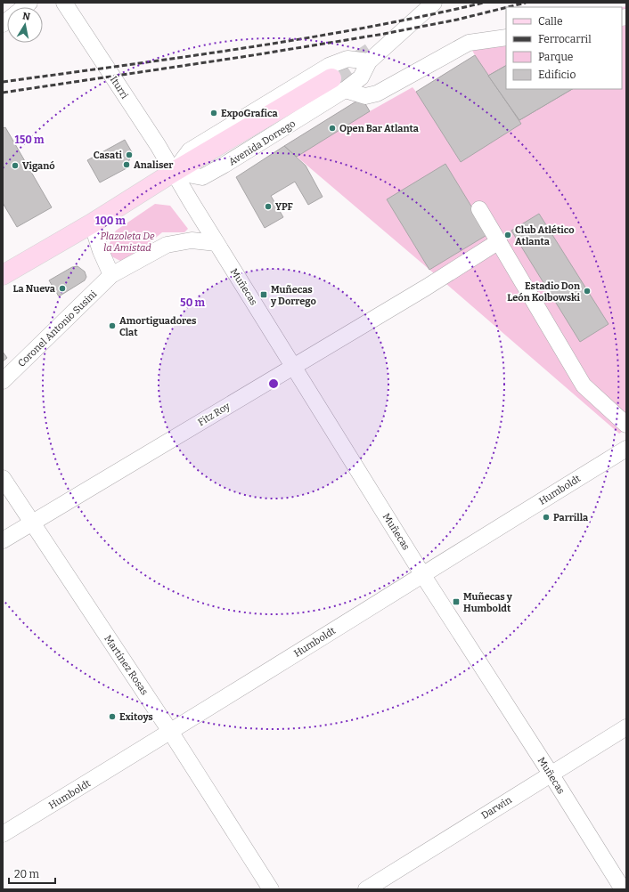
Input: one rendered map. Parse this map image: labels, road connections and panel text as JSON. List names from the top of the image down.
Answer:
{
  "streets": {
    "main road": ["Avenida Dorrego"],
    "street": [
      "Iturri",
      "Muñecas",
      "Coronel Antonio Susini",
      "Fitz Roy",
      "Humboldt",
      "Martínez Rosas",
      "Darwin"
    ]
  },
  "crossings": [
    ["Iturri", "Avenida Dorrego"],
    ["Iturri", "Muñecas"],
    ["Avenida Dorrego", "Muñecas"],
    ["Muñecas", "Coronel Antonio Susini"],
    ["Muñecas", "Fitz Roy"],
    ["Muñecas", "Humboldt"],
    ["Muñecas", "Darwin"],
    ["Fitz Roy", "Martínez Rosas"],
    ["Humboldt", "Martínez Rosas"]
  ],
  "parks": ["Plazoleta De la Amistad"],
  "places": {
    "other": [
      "ExpoGrafica",
      "Open Bar Atlanta",
      "Casati",
      "Analiser",
      "Viganó",
      "YPF",
      "Club Atlético Atlanta",
      "La Nueva",
      "Estadio Don León Kolbowski",
      "Amortiguadores Clat",
      "Parrilla",
      "Exitoys"
    ],
    "transit": ["Muñecas y Dorrego", "Muñecas y Humboldt"]
  },
  "legend": [
    "Calle",
    "Ferrocarril",
    "Parque",
    "Edificio"
  ],
  "scale_bar": "20 m",
  "north": "top",
  "rings": ["150 m", "100 m", "50 m"]
}
